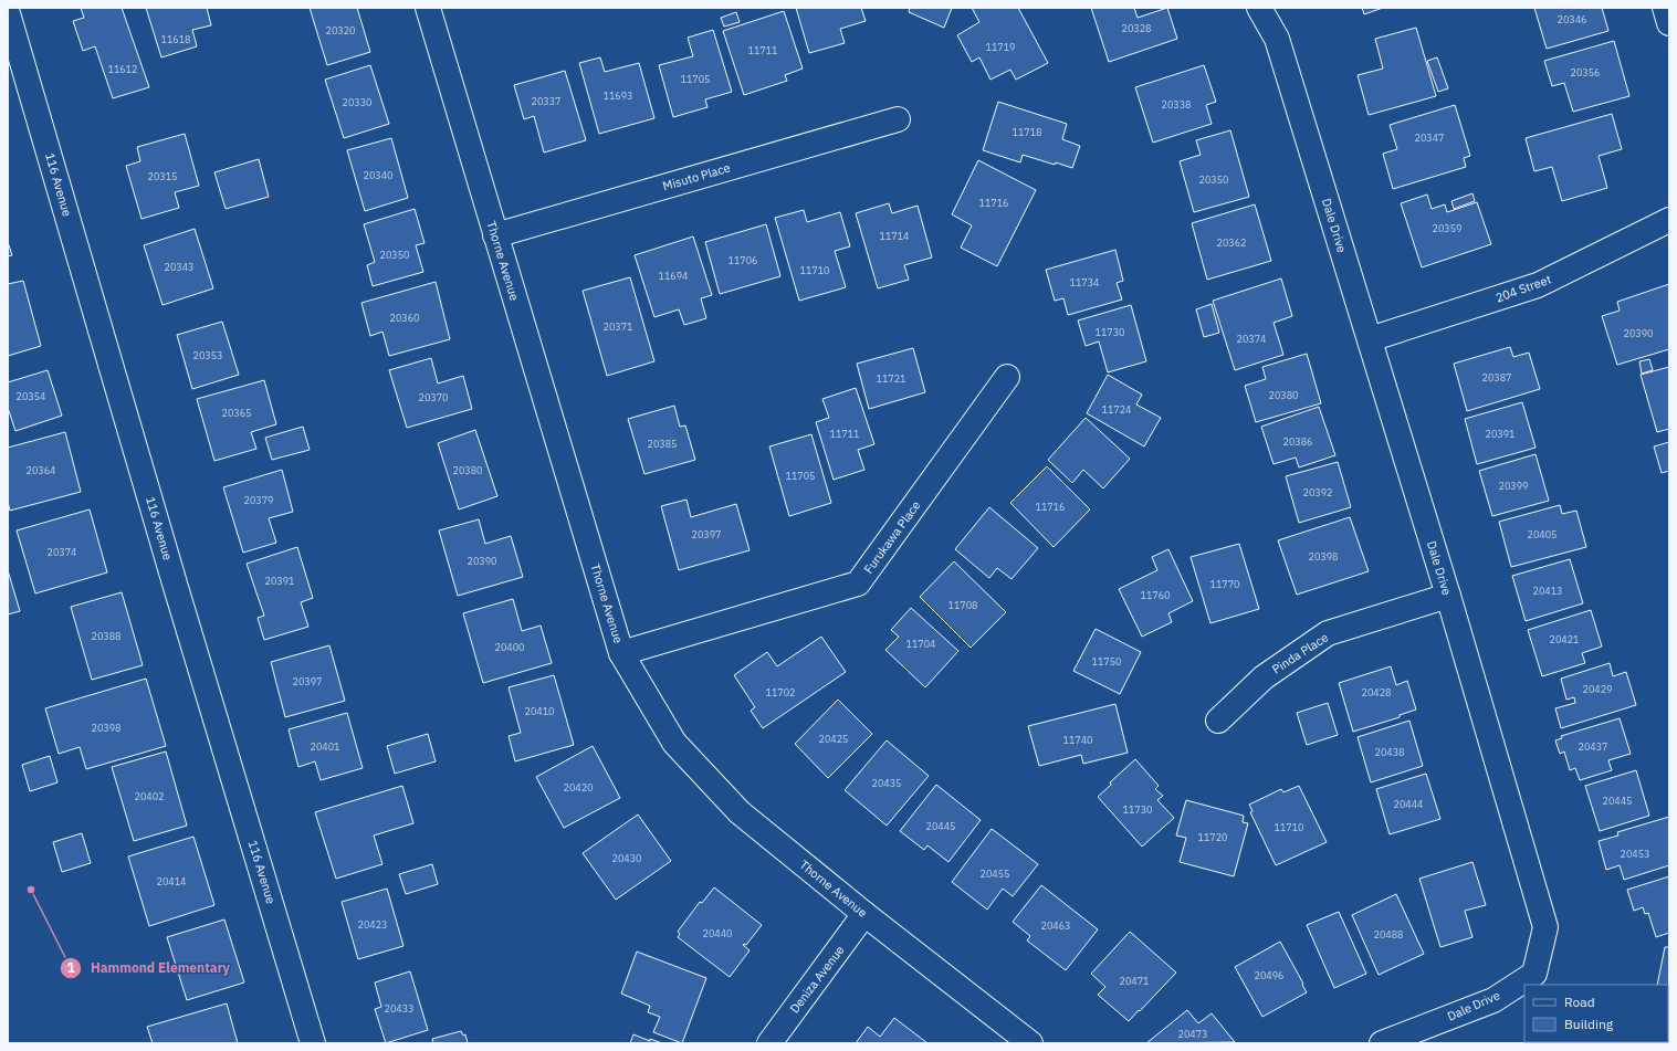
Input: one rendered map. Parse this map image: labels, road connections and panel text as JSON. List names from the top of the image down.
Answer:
{
  "streets": {
    "street": [
      "Misuto Place",
      "116 Avenue",
      "Dale Drive",
      "Thorne Avenue",
      "204 Street",
      "Furukawa Place",
      "Pinda Place",
      "Deniza Avenue"
    ]
  },
  "crossings": [
    ["Misuto Place", "Thorne Avenue"],
    ["Dale Drive", "204 Street"],
    ["Dale Drive", "Pinda Place"],
    ["Thorne Avenue", "Furukawa Place"],
    ["Thorne Avenue", "Deniza Avenue"]
  ],
  "places": ["Hammond Elementary"],
  "house_numbers": [
    "20346",
    "20328",
    "20320",
    "11618",
    "11719",
    "11711",
    "11612",
    "20356",
    "11705",
    "11693",
    "20337",
    "20330",
    "20338",
    "11718",
    "20347",
    "20340",
    "20315",
    "20350",
    "11716",
    "20359",
    "11714",
    "20362",
    "20350",
    "11706",
    "20343",
    "11710",
    "11694",
    "11734",
    "20360",
    "20371",
    "11730",
    "20390",
    "20374",
    "20353",
    "20387",
    "11721",
    "20380",
    "20354",
    "20370",
    "11724",
    "20365",
    "11711",
    "20391",
    "20386",
    "20385",
    "20364",
    "20380",
    "11705",
    "20399",
    "20392",
    "20379",
    "11716",
    "20397",
    "20405",
    "20374",
    "20398",
    "20390",
    "20391",
    "11770",
    "20413",
    "11760",
    "11708",
    "20388",
    "20421",
    "11704",
    "20400",
    "11750",
    "20397",
    "20429",
    "11702",
    "20428",
    "20410",
    "20398",
    "20425",
    "11740",
    "20401",
    "20437",
    "20438",
    "20435",
    "20420",
    "20402",
    "20445",
    "20444",
    "11730",
    "20445",
    "11710",
    "11720",
    "20453",
    "20430",
    "20455",
    "20414",
    "20423",
    "20463",
    "20440",
    "20488",
    "20496",
    "20471",
    "20433",
    "20473"
  ],
  "legend": ["Road", "Building"]
}
